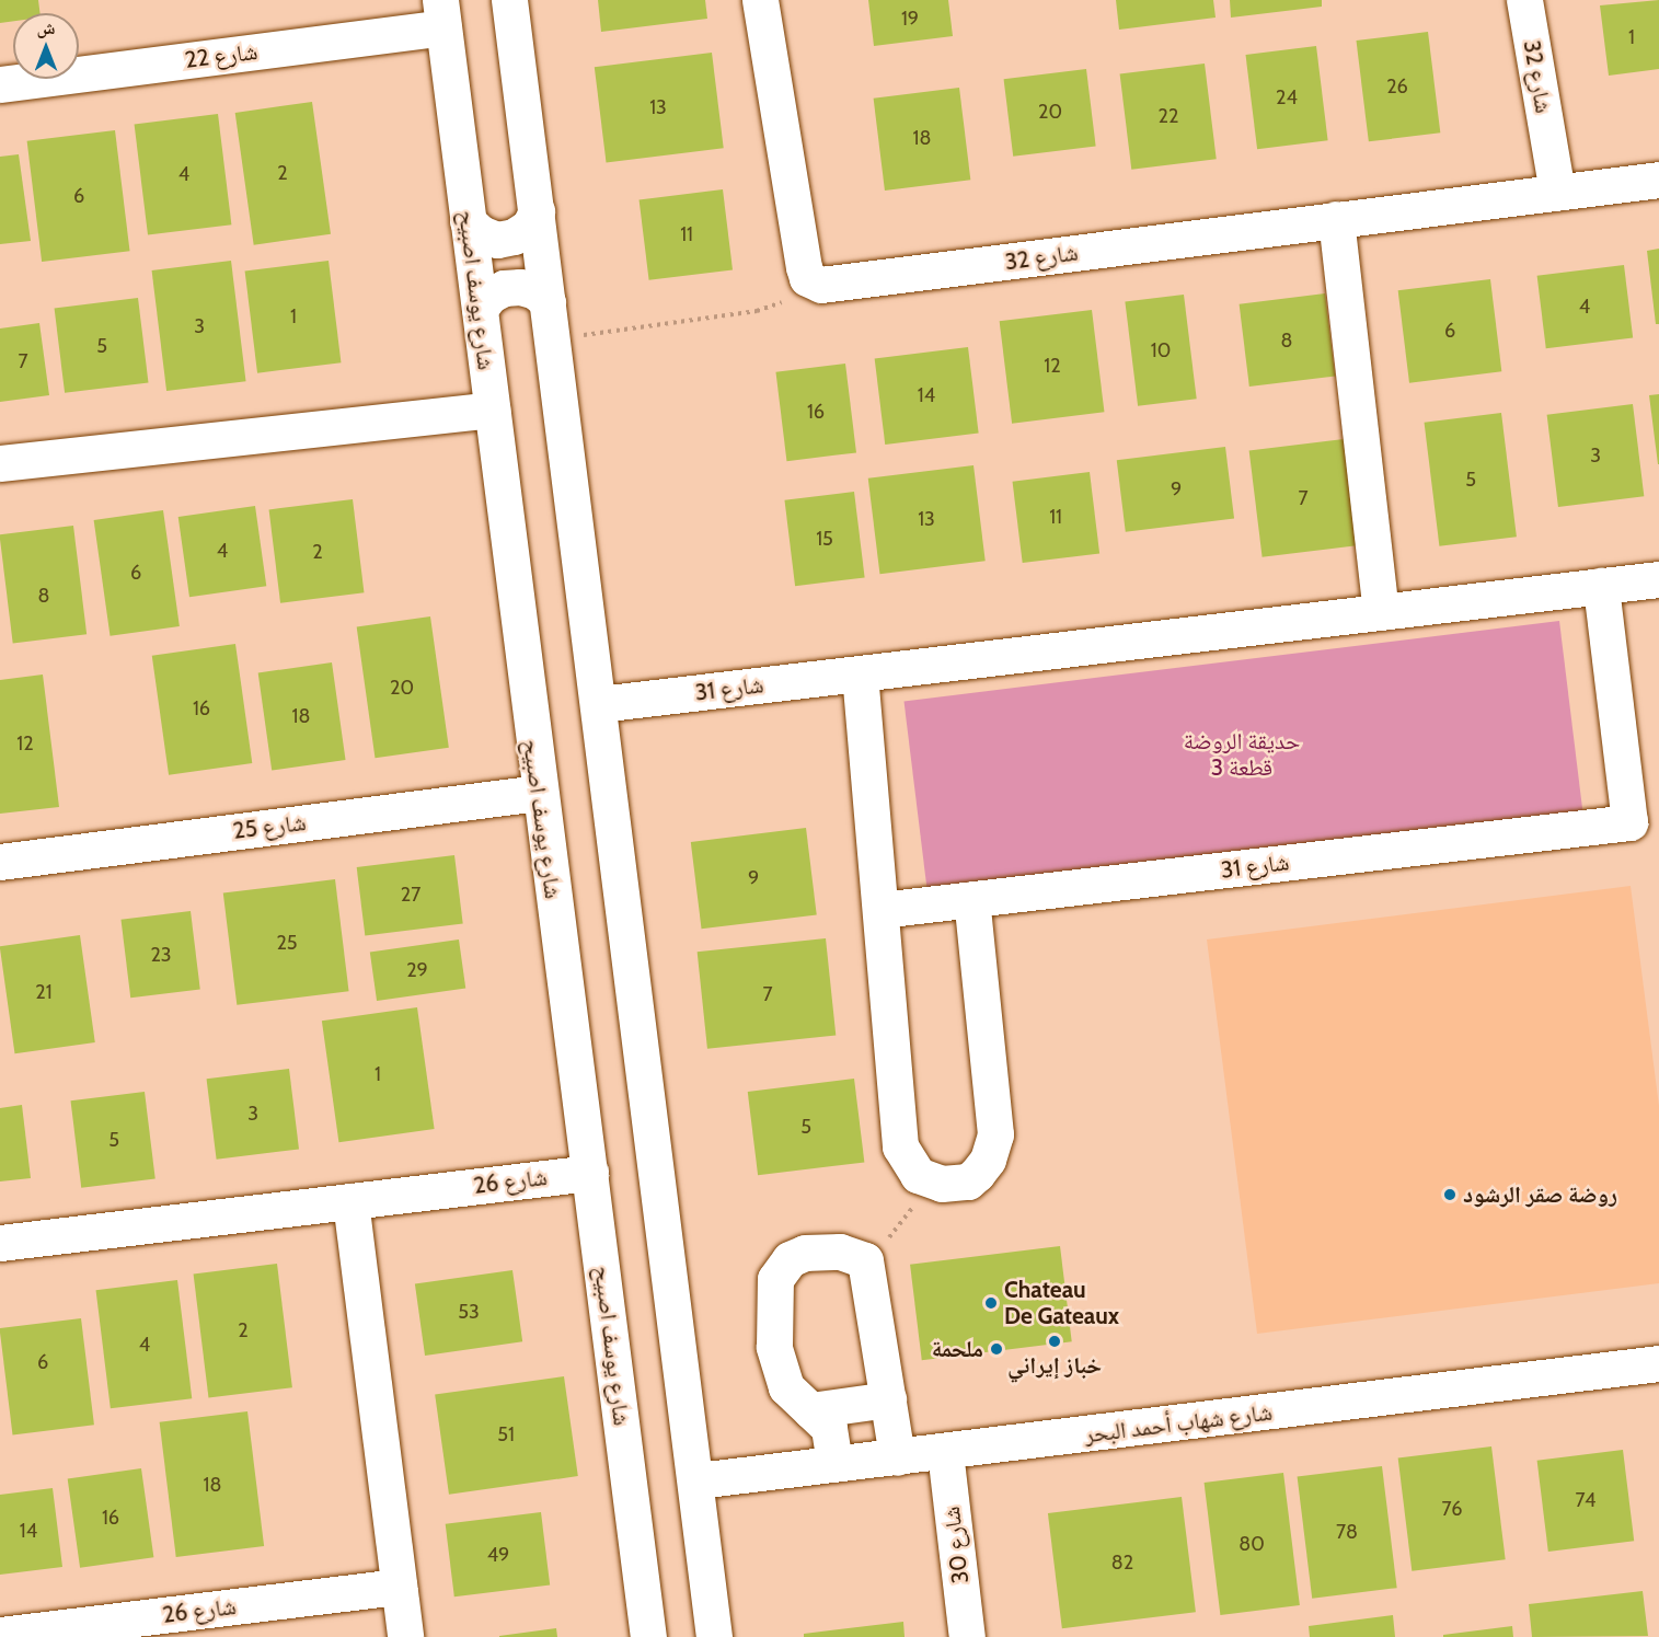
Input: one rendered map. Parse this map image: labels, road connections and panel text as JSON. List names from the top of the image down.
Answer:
{
  "streets": {
    "street": [
      "شارع 22",
      "شارع 32",
      "شارع يوسف اصبيح",
      "شارع 31",
      "شارع 25",
      "شارع 26",
      "شارع شهاب أحمد البحر",
      "شارع 30"
    ]
  },
  "crossings": [
    ["شارع 22", "شارع يوسف اصبيح"],
    ["شارع يوسف اصبيح", "شارع 25"],
    ["شارع يوسف اصبيح", "شارع 26"],
    ["شارع شهاب أحمد البحر", "شارع 30"]
  ],
  "parks": ["حديقة الروضة قطعة 3"],
  "places": [
    "روضة صقر الرشود",
    "Chateau De Gateaux",
    "خباز إيراني",
    "ملحمة"
  ],
  "house_numbers": [
    "19",
    "1",
    "26",
    "24",
    "13",
    "20",
    "22",
    "18",
    "2",
    "4",
    "6",
    "11",
    "4",
    "1",
    "3",
    "6",
    "8",
    "5",
    "10",
    "7",
    "12",
    "14",
    "16",
    "3",
    "5",
    "9",
    "7",
    "11",
    "13",
    "15",
    "4",
    "2",
    "6",
    "8",
    "20",
    "16",
    "18",
    "12",
    "9",
    "27",
    "25",
    "23",
    "29",
    "21",
    "7",
    "1",
    "3",
    "5",
    "5",
    "53",
    "2",
    "4",
    "6",
    "51",
    "18",
    "74",
    "76",
    "16",
    "14",
    "78",
    "80",
    "49",
    "82"
  ],
  "north": "top"
}
